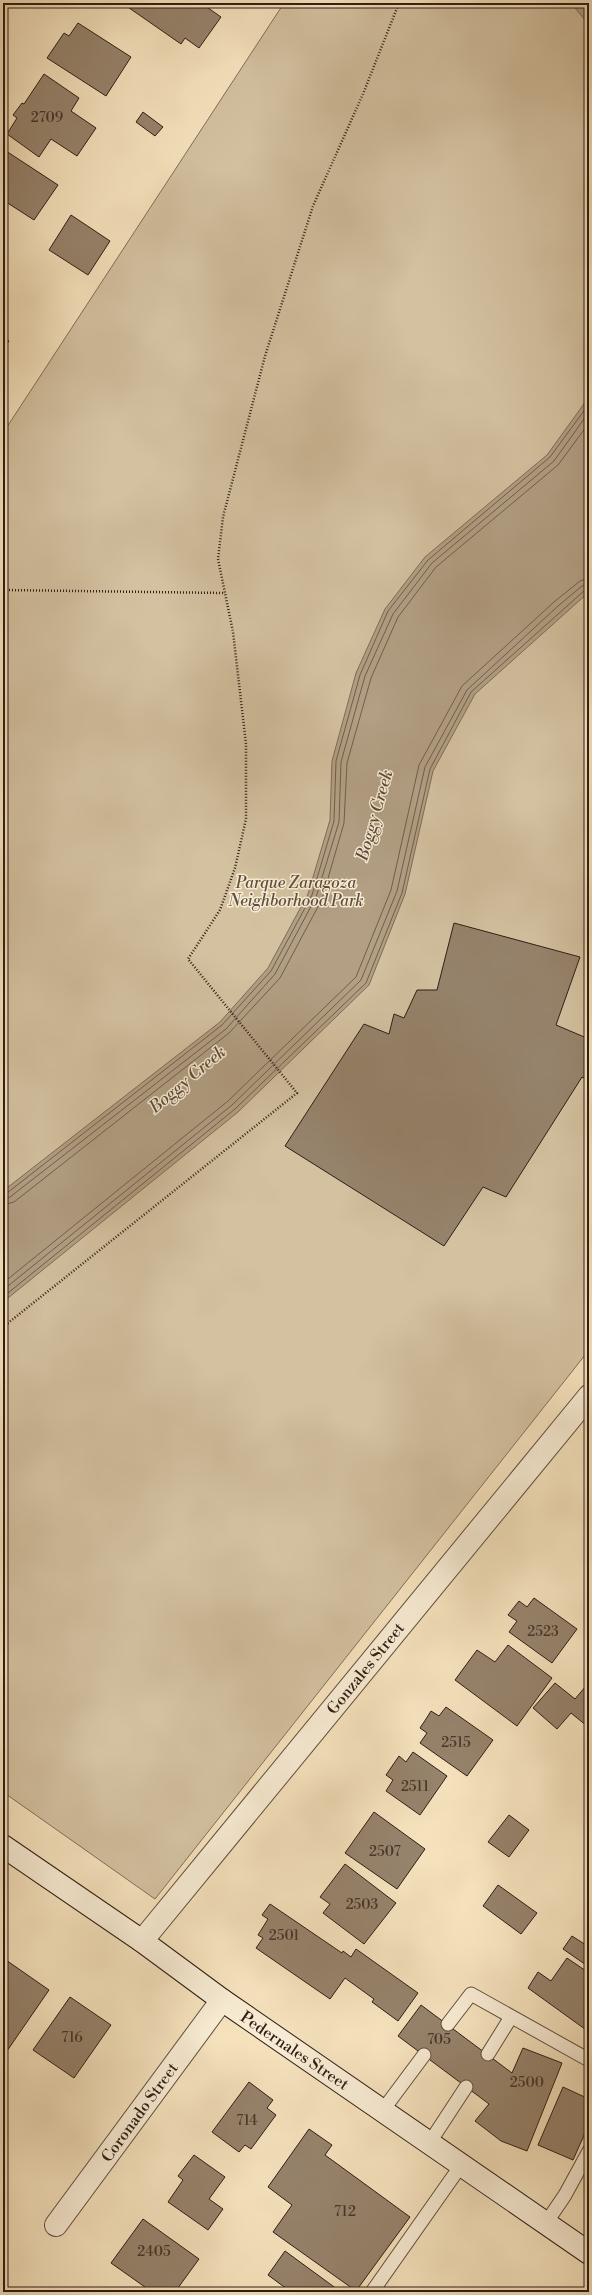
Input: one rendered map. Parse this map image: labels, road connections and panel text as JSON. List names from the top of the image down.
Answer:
{
  "streets": {
    "street": ["Gonzales Street", "Pedernales Street", "Coronado Street"]
  },
  "crossings": [
    ["Gonzales Street", "Pedernales Street"],
    ["Pedernales Street", "Coronado Street"]
  ],
  "water": ["Boggy Creek"],
  "parks": ["Parque Zaragoza Neighborhood Park"],
  "house_numbers": [
    "2709",
    "2523",
    "2515",
    "2511",
    "2507",
    "2503",
    "2501",
    "716",
    "705",
    "2500",
    "714",
    "712",
    "2405"
  ]
}
